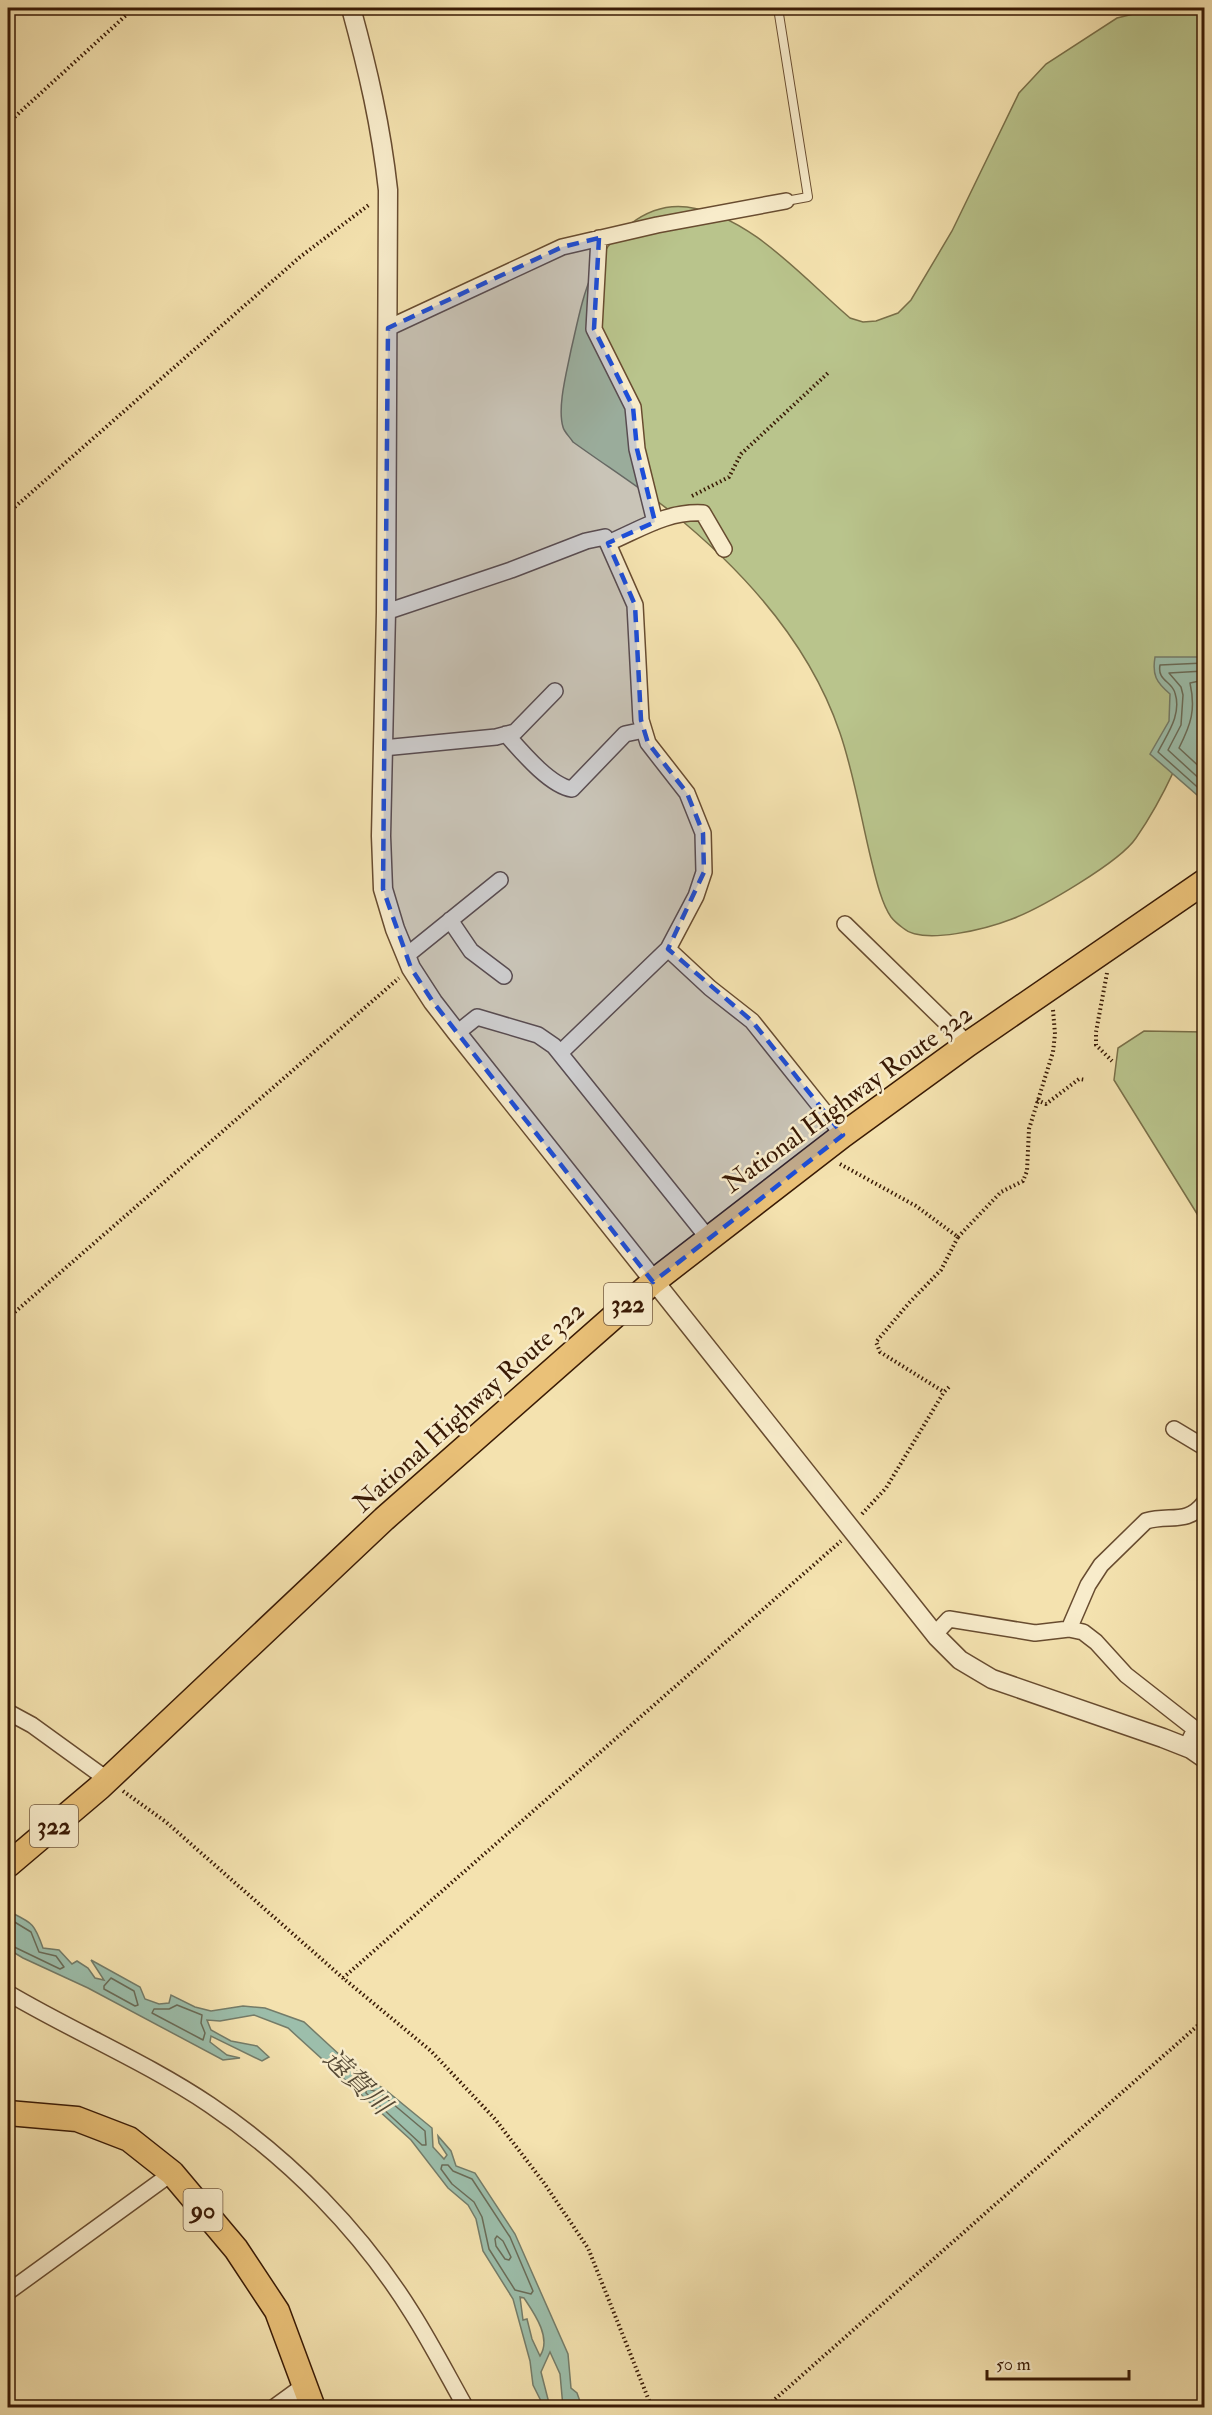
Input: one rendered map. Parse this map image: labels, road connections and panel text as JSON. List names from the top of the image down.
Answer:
{
  "streets": {
    "main road": ["National Highway Route 322", "322", "90"]
  },
  "water": ["遠賀川"],
  "scale_bar": "50 m"
}
